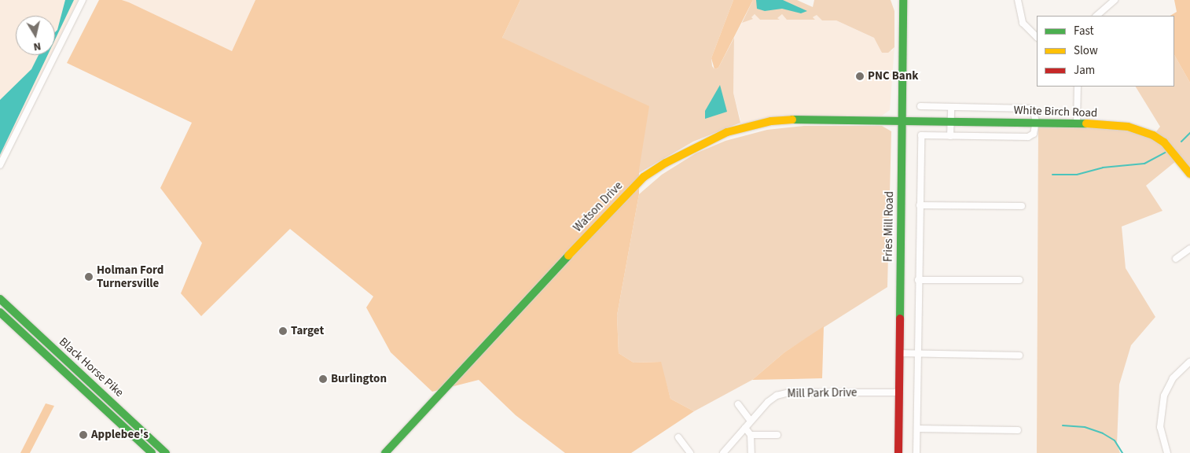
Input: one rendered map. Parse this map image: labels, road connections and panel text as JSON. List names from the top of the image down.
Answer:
{
  "streets": {
    "main road": [
      "White Birch Road",
      "Watson Drive",
      "Fries Mill Road",
      "Black Horse Pike"
    ],
    "street": ["Mill Park Drive"]
  },
  "crossings": [
    ["White Birch Road", "Watson Drive"],
    ["White Birch Road", "Fries Mill Road"],
    ["Watson Drive", "Fries Mill Road"],
    ["Fries Mill Road", "Mill Park Drive"]
  ],
  "places": [
    "PNC Bank",
    "Holman Ford Turnersville",
    "Target",
    "Burlington",
    "Applebee's"
  ],
  "legend": ["Fast", "Slow", "Jam"],
  "north": "bottom"
}
